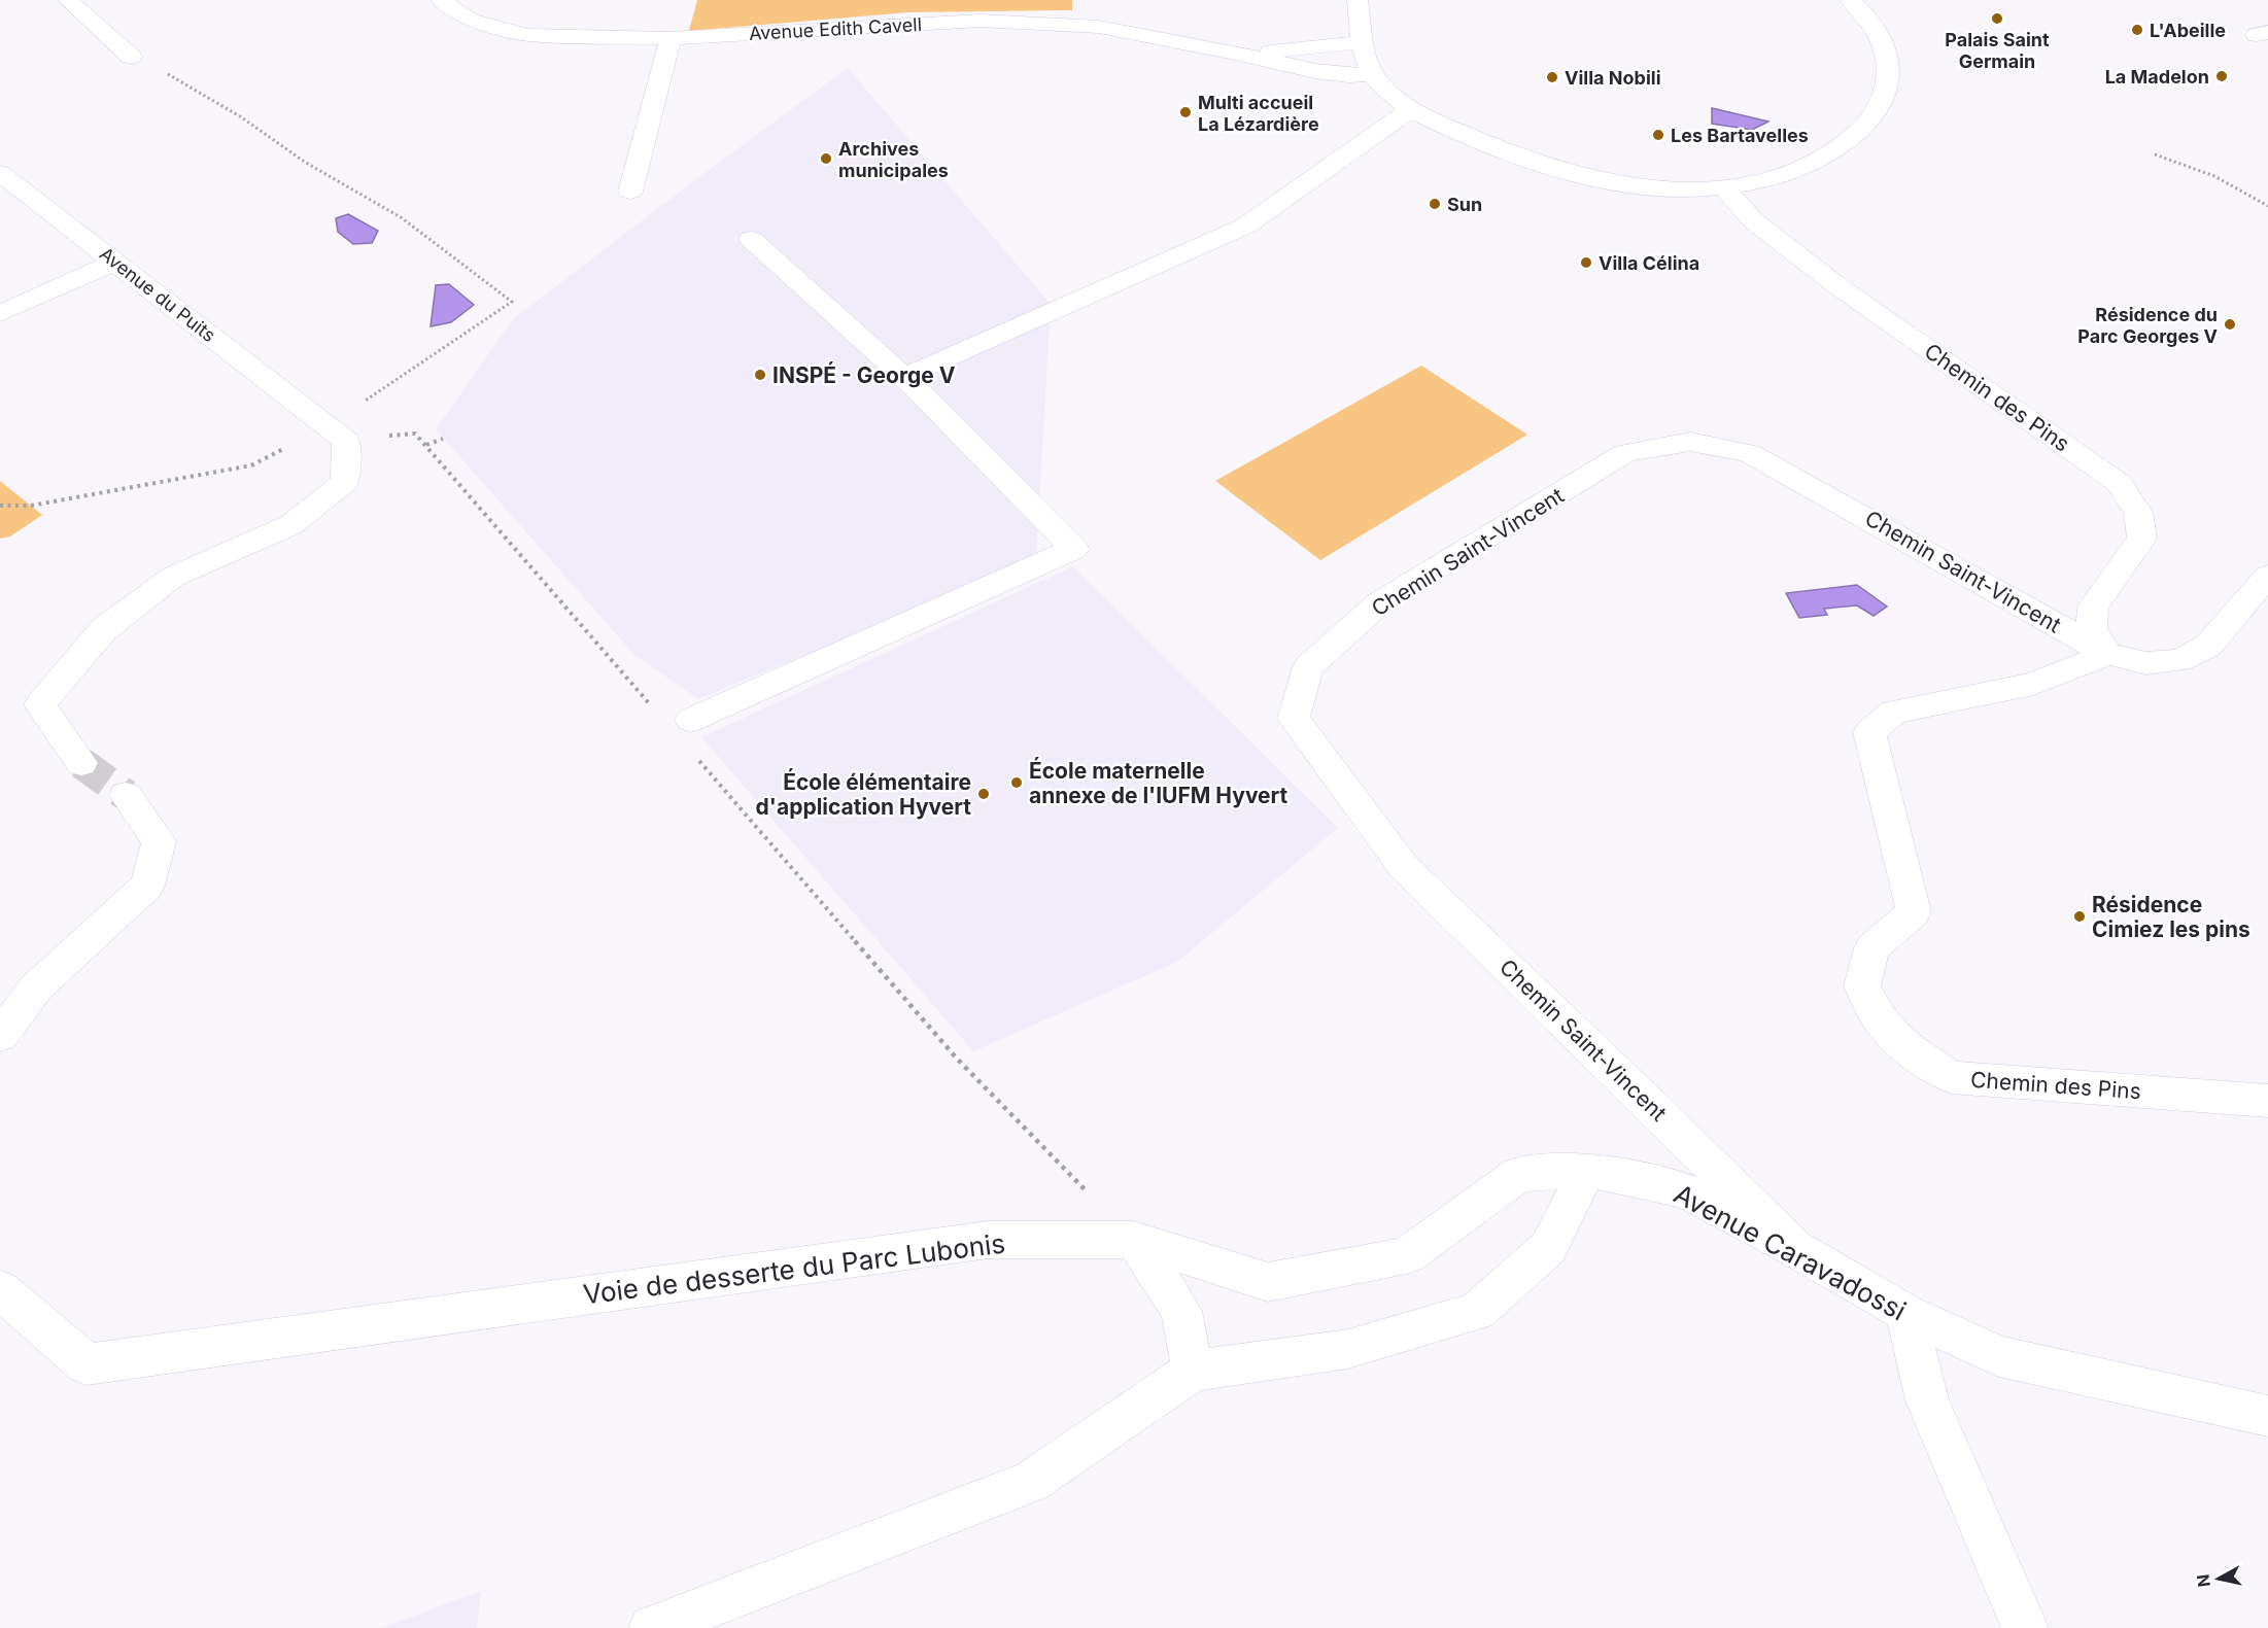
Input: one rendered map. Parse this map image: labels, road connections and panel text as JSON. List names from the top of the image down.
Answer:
{
  "streets": {
    "street": [
      "Avenue Edith Cavell",
      "Avenue du Puits",
      "Chemin des Pins",
      "Chemin Saint-Vincent",
      "Avenue Caravadossi",
      "Voie de desserte du Parc Lubonis"
    ]
  },
  "crossings": [
    ["Chemin des Pins", "Chemin Saint-Vincent"],
    ["Chemin Saint-Vincent", "Avenue Caravadossi"],
    ["Avenue Caravadossi", "Voie de desserte du Parc Lubonis"]
  ],
  "places": [
    "Palais Saint Germain",
    "L'Abeille",
    "La Madelon",
    "Villa Nobili",
    "Multi accueil La Lézardière",
    "Les Bartavelles",
    "Archives municipales",
    "Sun",
    "Villa Célina",
    "Résidence du Parc Georges V",
    "INSPÉ - George V",
    "École maternelle annexe de l'IUFM Hyvert",
    "École élémentaire d'application Hyvert",
    "Résidence Cimiez les pins"
  ],
  "north": "left"
}
